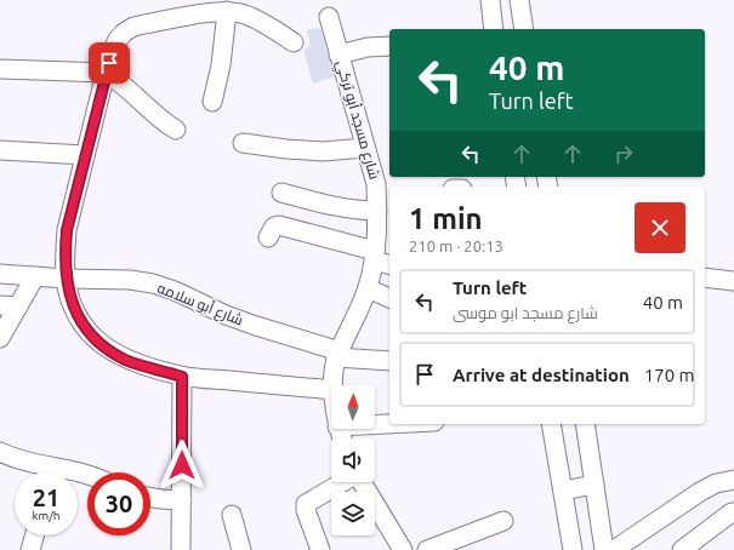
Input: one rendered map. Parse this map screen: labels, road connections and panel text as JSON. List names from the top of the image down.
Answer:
{
  "streets": {
    "street": ["شارع مسجد أبو تركي", "شارع أبو سلامه"]
  },
  "crossings": [
    ["شارع مسجد أبو تركي", "شارع أبو سلامه"]
  ],
  "north": "top",
  "page": {
    "turn": ["40 m", "Turn left"],
    "heading": ["1 min", "210 m · 20:13"],
    "list": [
      {
        "name": "Turn left",
        "note": "شارع مسجد ابو موسى",
        "value": "40 m"
      },
      {
        "name": "Arrive at destination",
        "value": "170 m"
      }
    ],
    "speed": "21 km/h",
    "limit": "30"
  }
}
